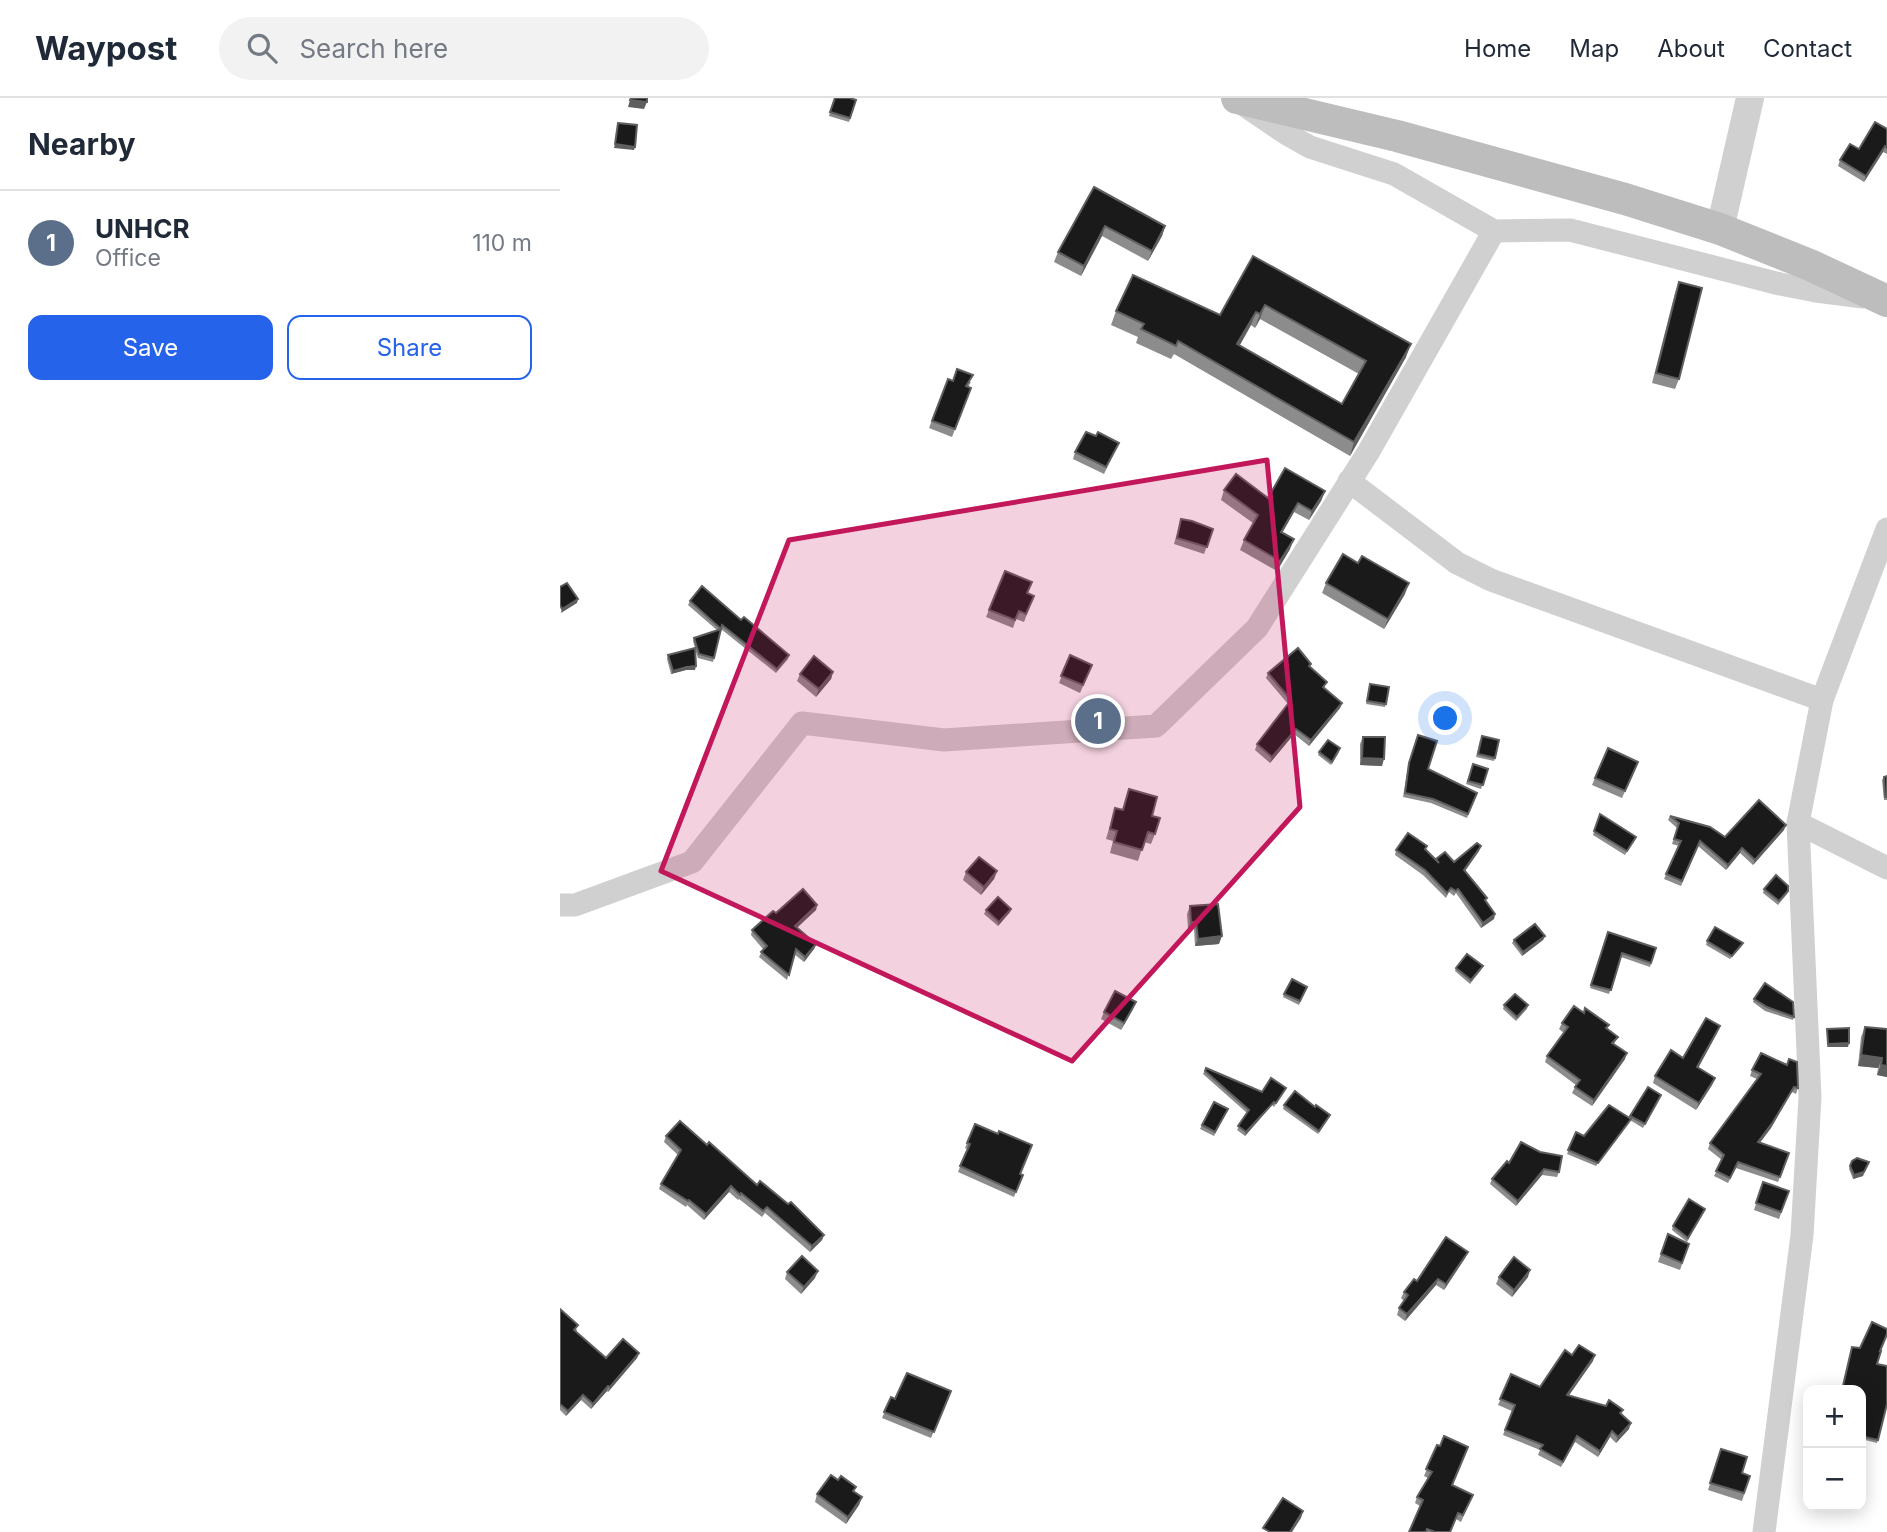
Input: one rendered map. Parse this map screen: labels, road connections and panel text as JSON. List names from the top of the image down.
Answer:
{
  "page": {
    "header": "Waypost",
    "search": "Search here",
    "nav": [
      "Home",
      "Map",
      "About",
      "Contact"
    ],
    "heading": "Nearby",
    "list": [
      {
        "mark": "1",
        "name": "UNHCR",
        "note": "Office",
        "value": "110 m"
      }
    ],
    "buttons": ["Save", "Share"],
    "pins": "1",
    "map_buttons": ["+", "−"]
  }
}
